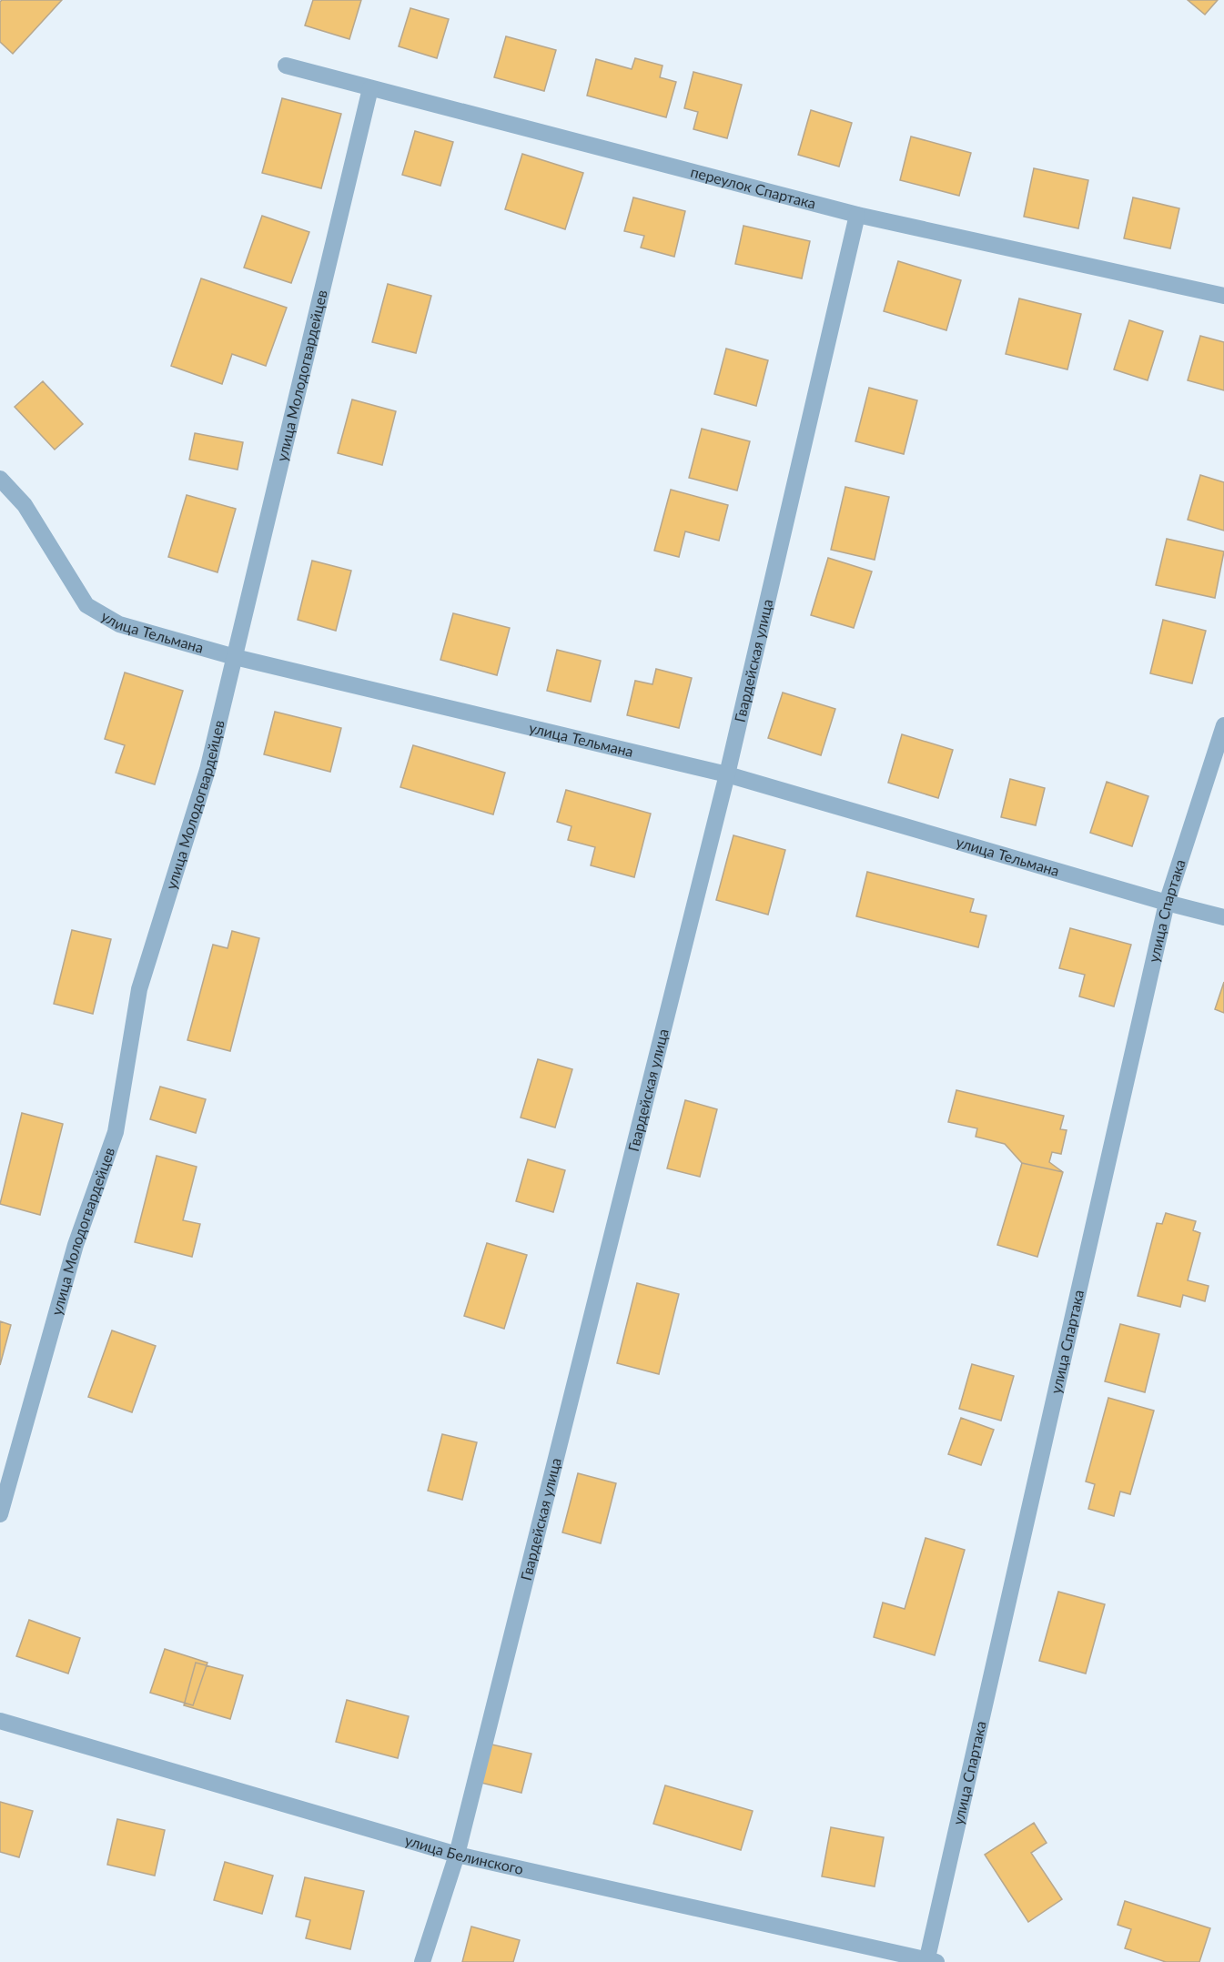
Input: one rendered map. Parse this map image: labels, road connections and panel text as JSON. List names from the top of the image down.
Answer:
{
  "streets": {
    "street": [
      "переулок Спартака",
      "улица Молодогвардейцев",
      "улица Тельмана",
      "Гвардейская улица",
      "улица Спартака",
      "улица Белинского"
    ]
  },
  "crossings": [
    ["переулок Спартака", "улица Молодогвардейцев"],
    ["переулок Спартака", "Гвардейская улица"],
    ["улица Молодогвардейцев", "улица Тельмана"],
    ["улица Тельмана", "Гвардейская улица"],
    ["улица Тельмана", "улица Спартака"],
    ["Гвардейская улица", "улица Белинского"],
    ["улица Спартака", "улица Белинского"]
  ]
}
